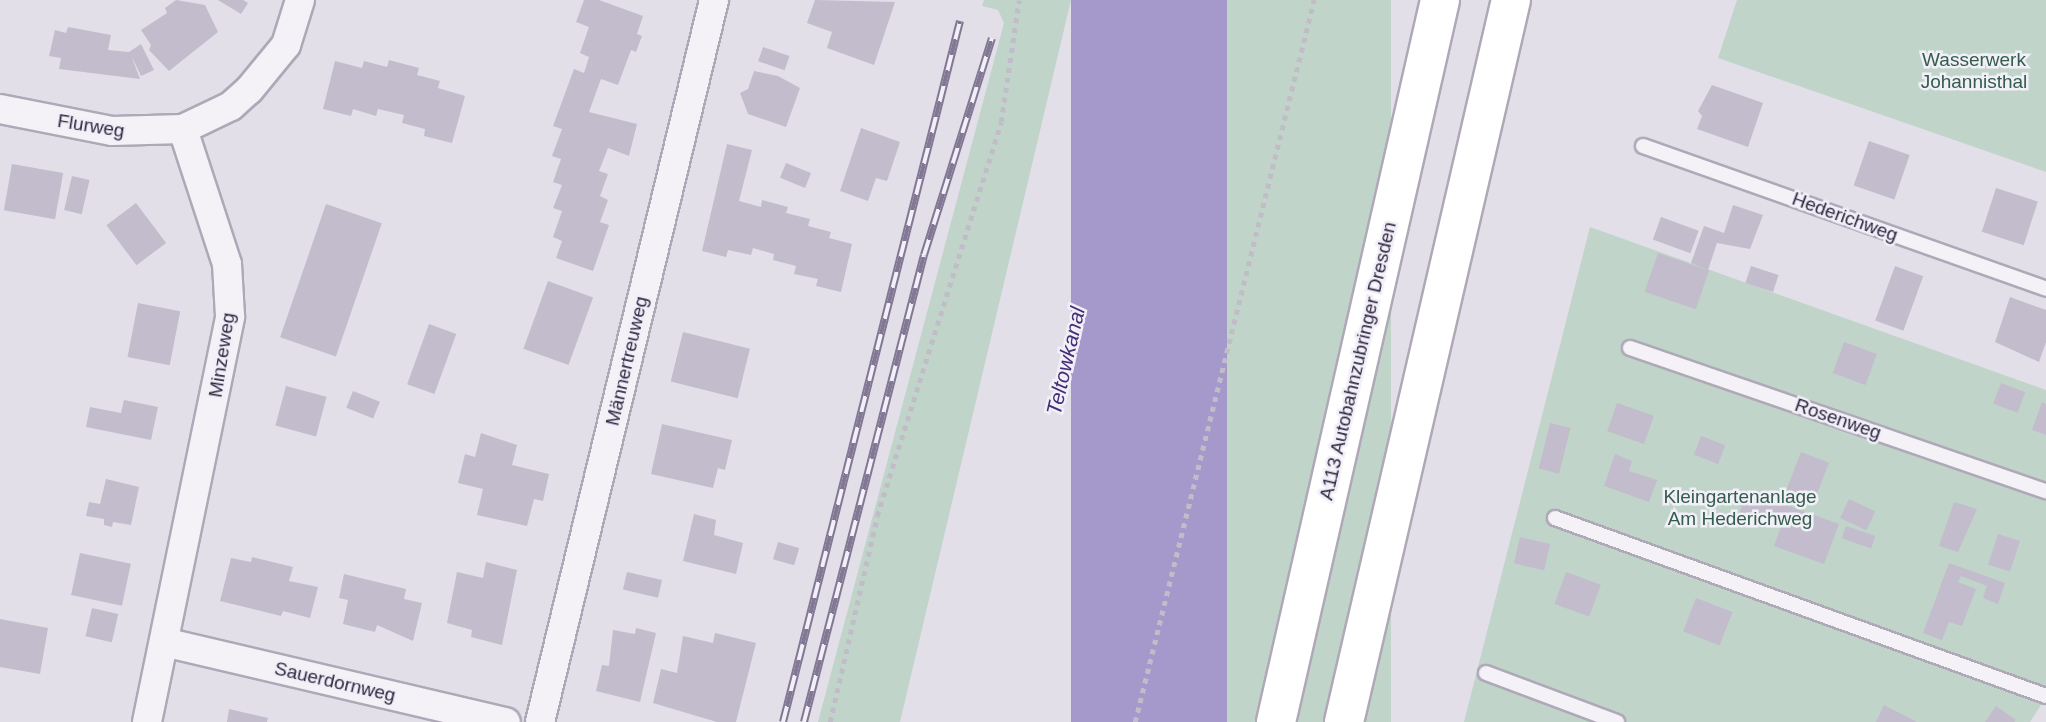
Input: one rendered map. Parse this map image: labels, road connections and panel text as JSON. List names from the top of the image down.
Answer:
{
  "streets": {
    "highway": ["A113 Autobahnzubringer Dresden"],
    "street": [
      "Flurweg",
      "Minzeweg",
      "Männertreuweg",
      "Sauerdornweg"
    ],
    "lane": ["Hederichweg", "Rosenweg"]
  },
  "crossings": [
    ["Flurweg", "Minzeweg"],
    ["Minzeweg", "Sauerdornweg"]
  ],
  "water": ["Teltowkanal"],
  "parks": ["Wasserwerk Johannisthal", "Kleingartenanlage Am Hederichweg"]
}
